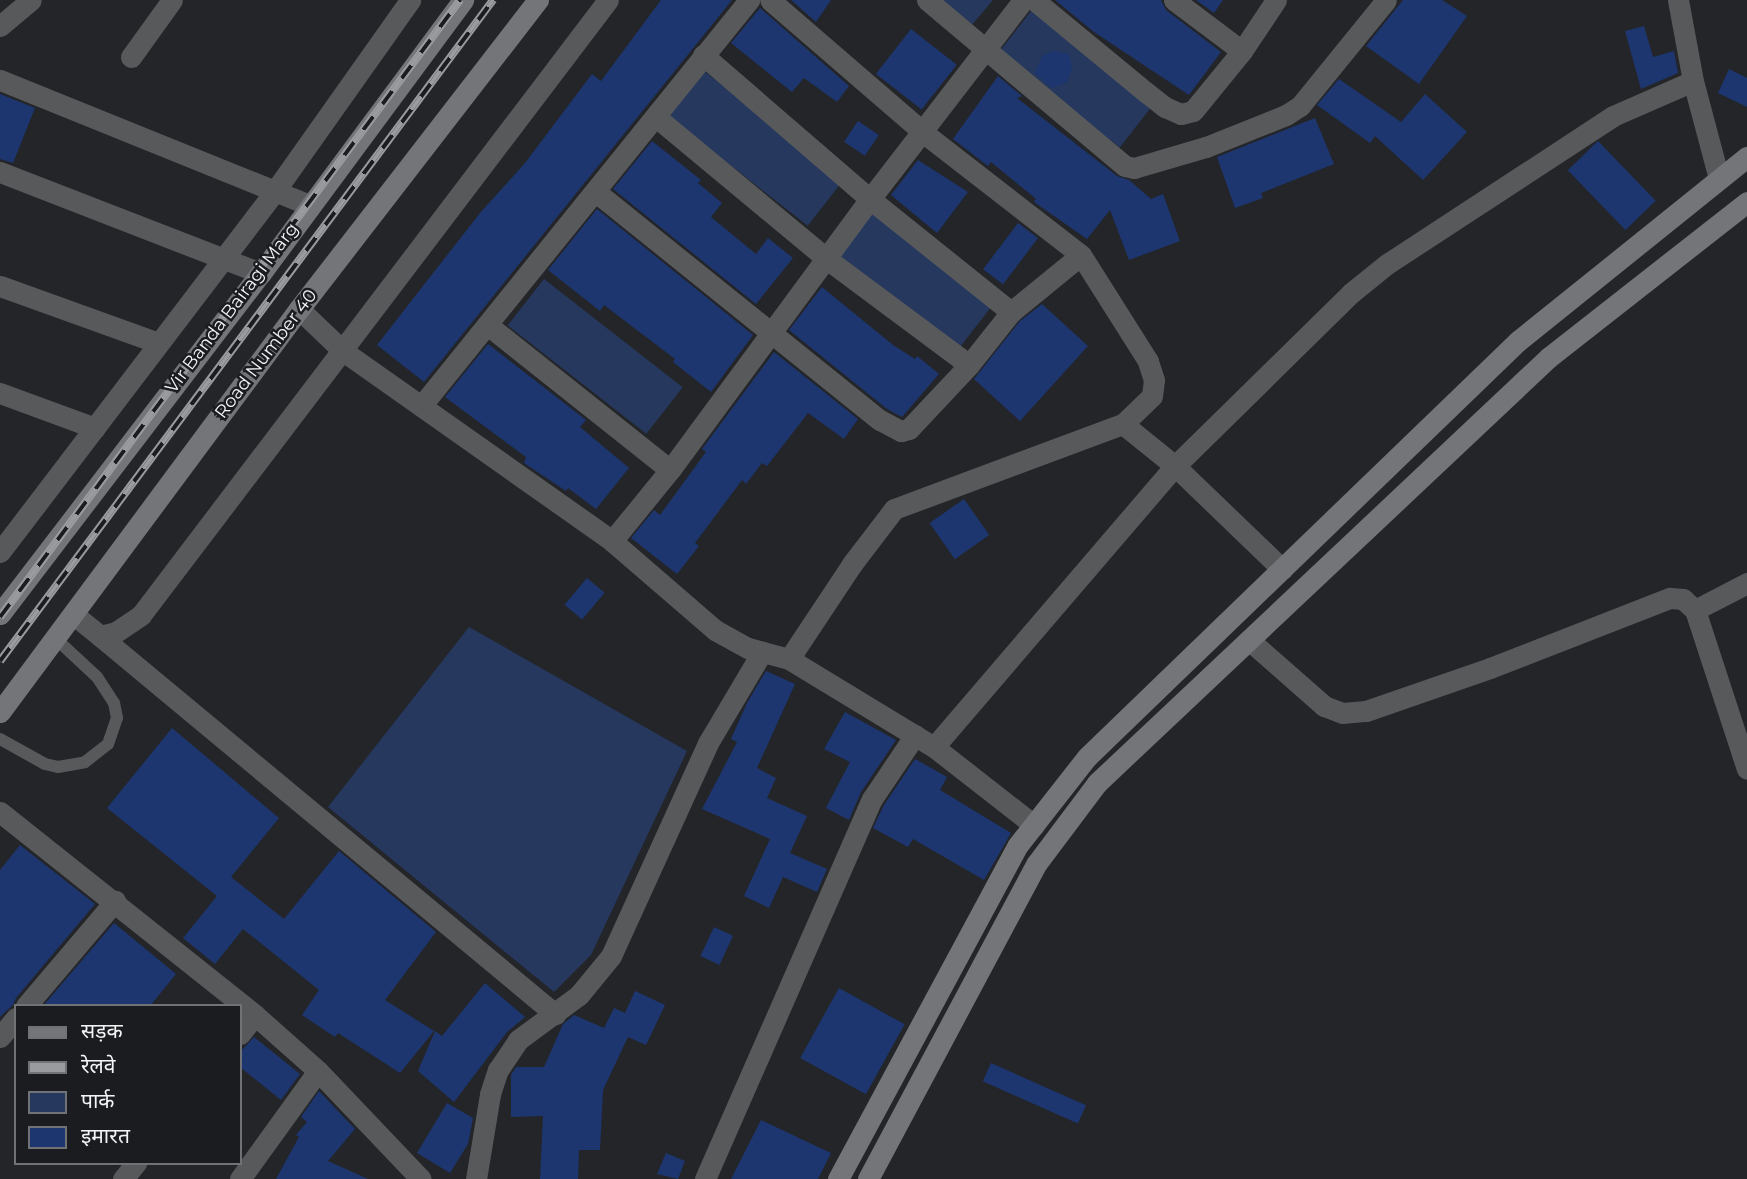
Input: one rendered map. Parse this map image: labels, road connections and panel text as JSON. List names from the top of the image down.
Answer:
{
  "streets": {
    "street": ["Vir Banda Bairagi Marg", "Road Number 40"]
  },
  "legend": [
    "सड़क",
    "रेलवे",
    "पार्क",
    "इमारत"
  ]
}
